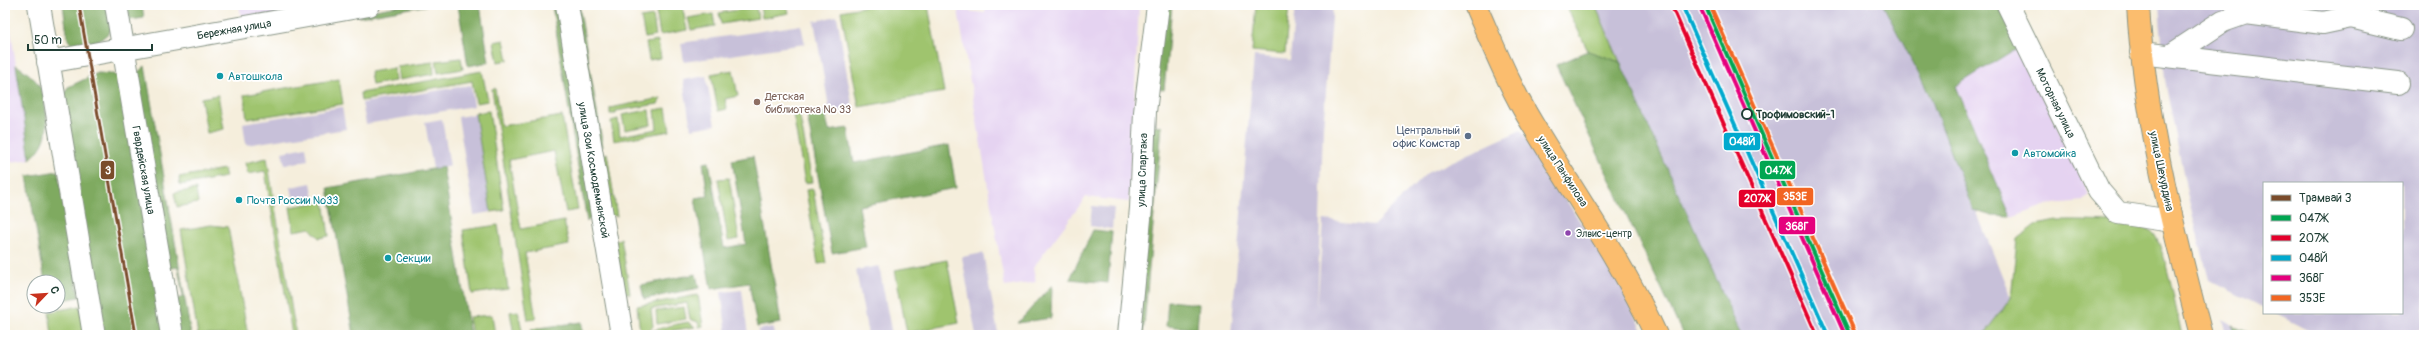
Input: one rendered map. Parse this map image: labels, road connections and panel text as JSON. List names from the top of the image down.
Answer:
{
  "streets": {
    "main road": ["улица Панфилова", "улица Шехурдина"],
    "street": [
      "Бережная улица",
      "Моторная улица",
      "Гвардейская улица",
      "улица Зои Космодемьянской",
      "улица Спартака"
    ]
  },
  "crossings": [
    ["Бережная улица", "Гвардейская улица"],
    ["Моторная улица", "улица Шехурдина"]
  ],
  "places": [
    "Автошкола",
    "Детская библиотека № 33",
    "Трофимовский-1",
    "Центральный офис Комстар",
    "Автомойка",
    "Почта России №33",
    "Элвис-центр",
    "Секции"
  ],
  "lines": [
    "tram line 3",
    "transit line 047Ж",
    "transit line 048Й",
    "transit line 353Е",
    "transit line 207Ж",
    "transit line 368Г"
  ],
  "legend": [
    "Трамвай 3",
    "047Ж",
    "207Ж",
    "048Й",
    "368Г",
    "353Е"
  ],
  "scale_bar": "50 m",
  "north": "top right"
}
